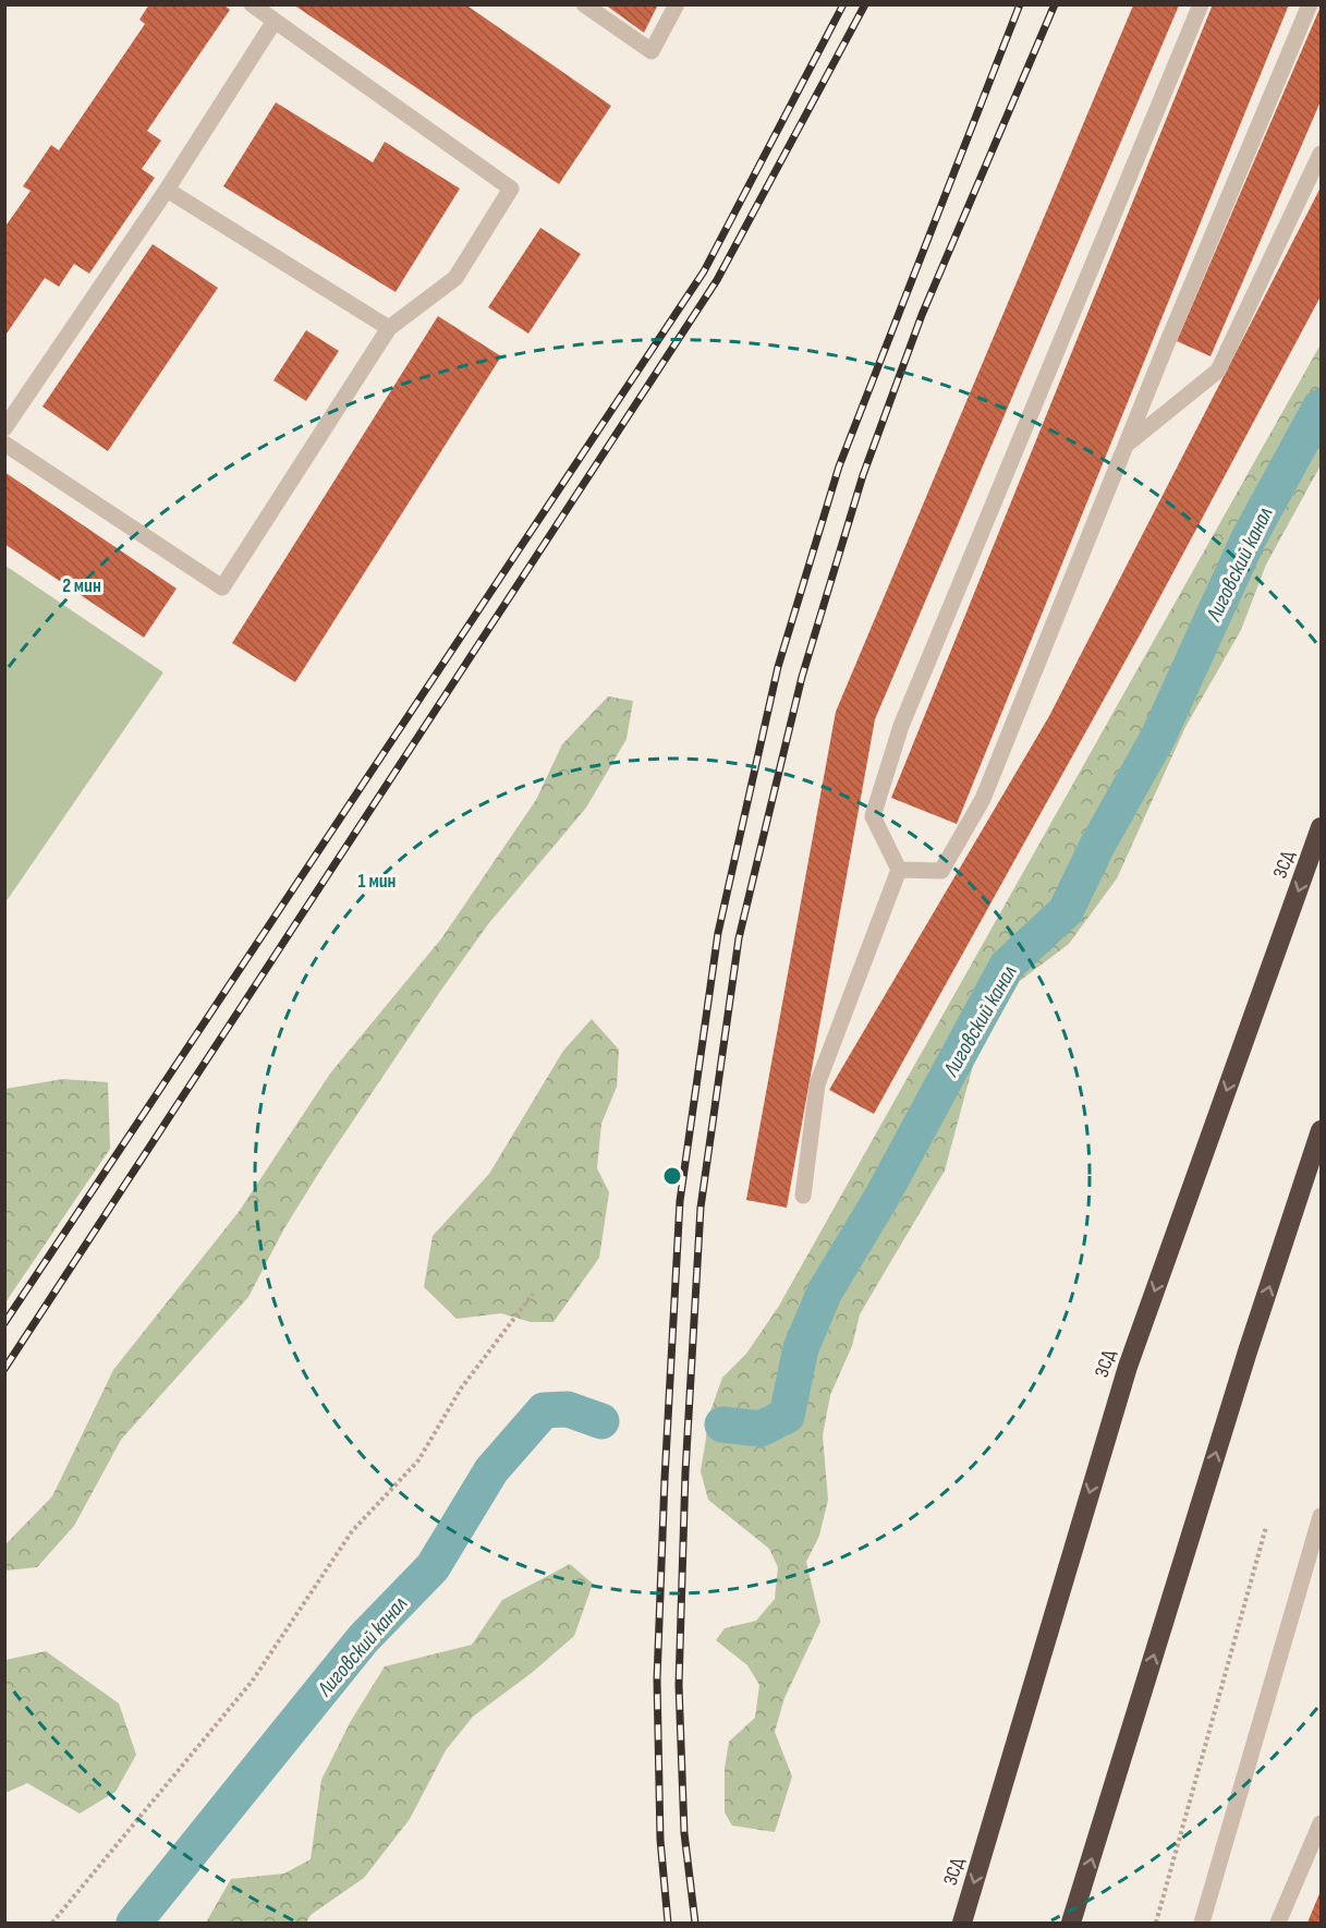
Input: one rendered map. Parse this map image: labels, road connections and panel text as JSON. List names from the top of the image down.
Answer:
{
  "streets": {
    "highway": ["ЗСД"]
  },
  "water": ["Лиговский канал"],
  "rings": ["2 мин", "1 мин"]
}
